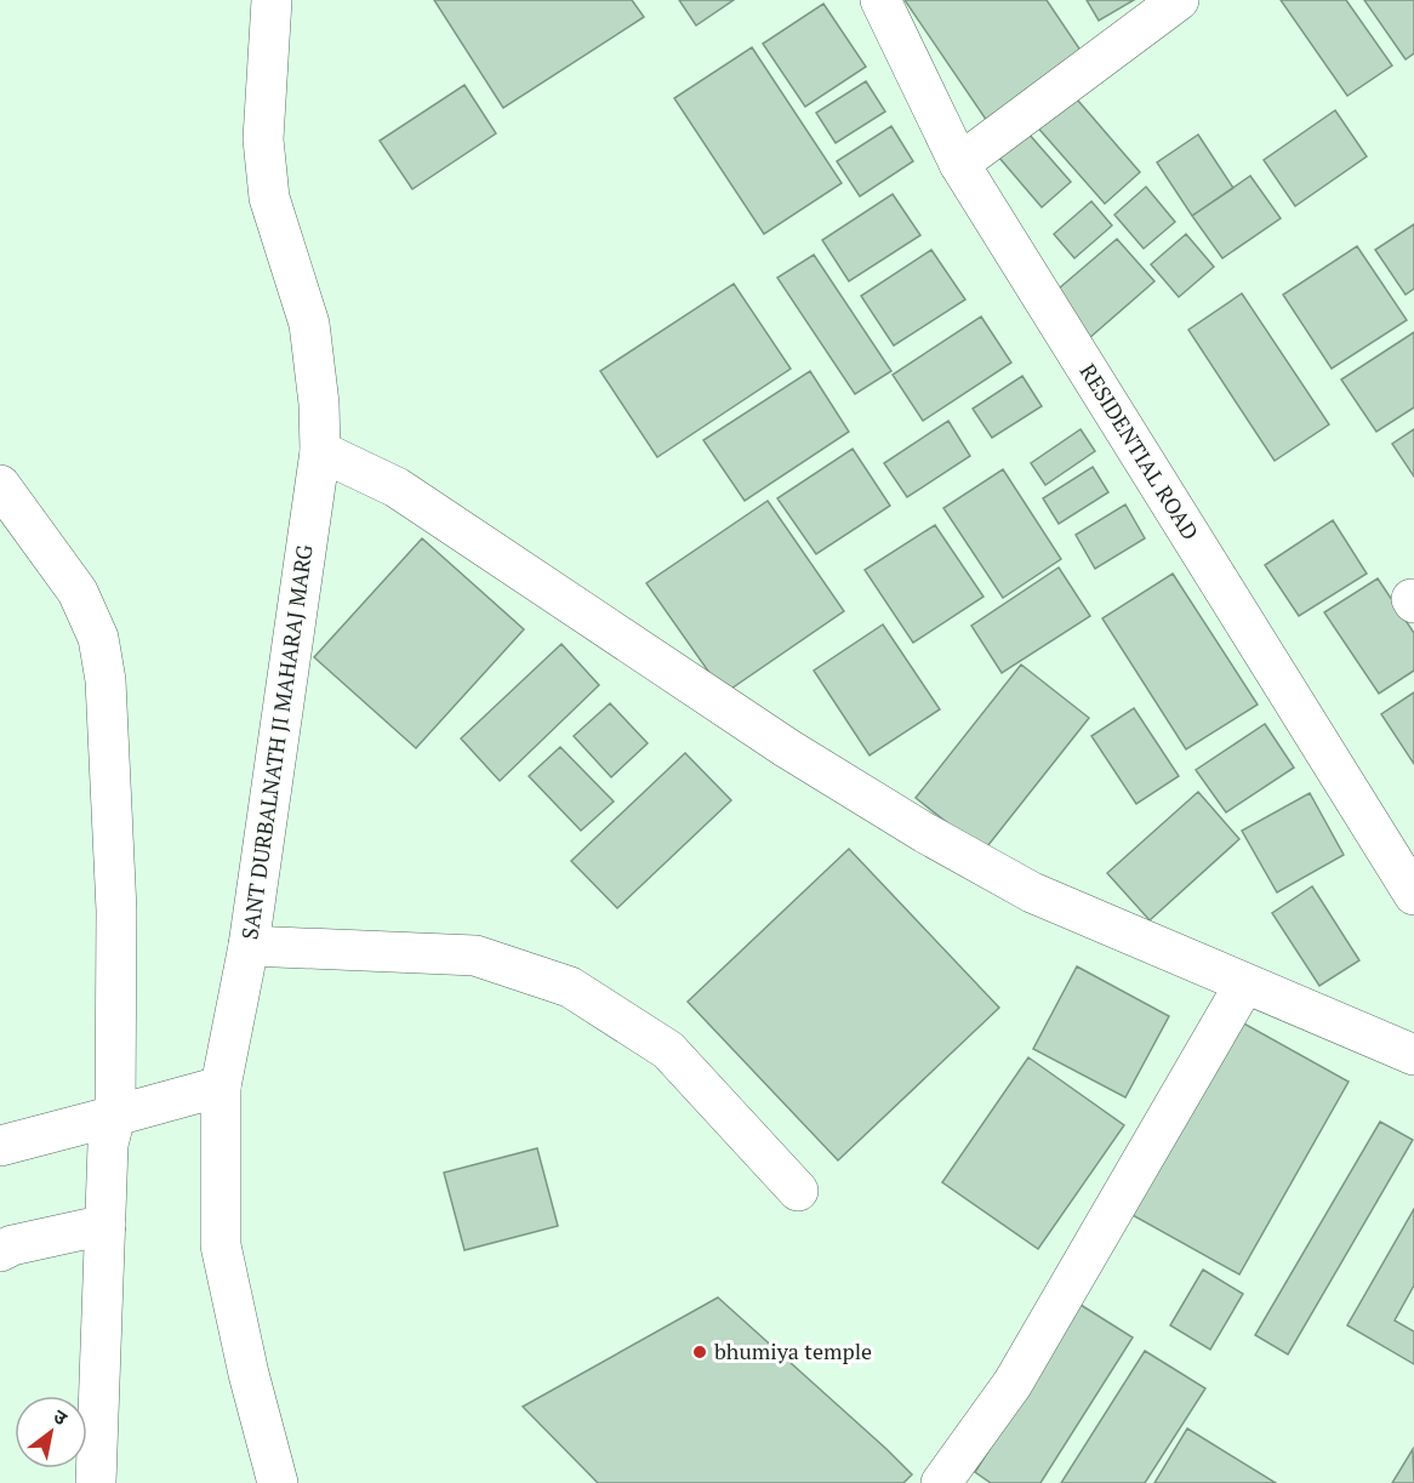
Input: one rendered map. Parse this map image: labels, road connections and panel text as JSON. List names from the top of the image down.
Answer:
{
  "streets": {
    "street": ["RESIDENTIAL ROAD", "SANT DURBALNATH JI MAHARAJ MARG"]
  },
  "places": ["bhumiya temple"],
  "north": "top right"
}
